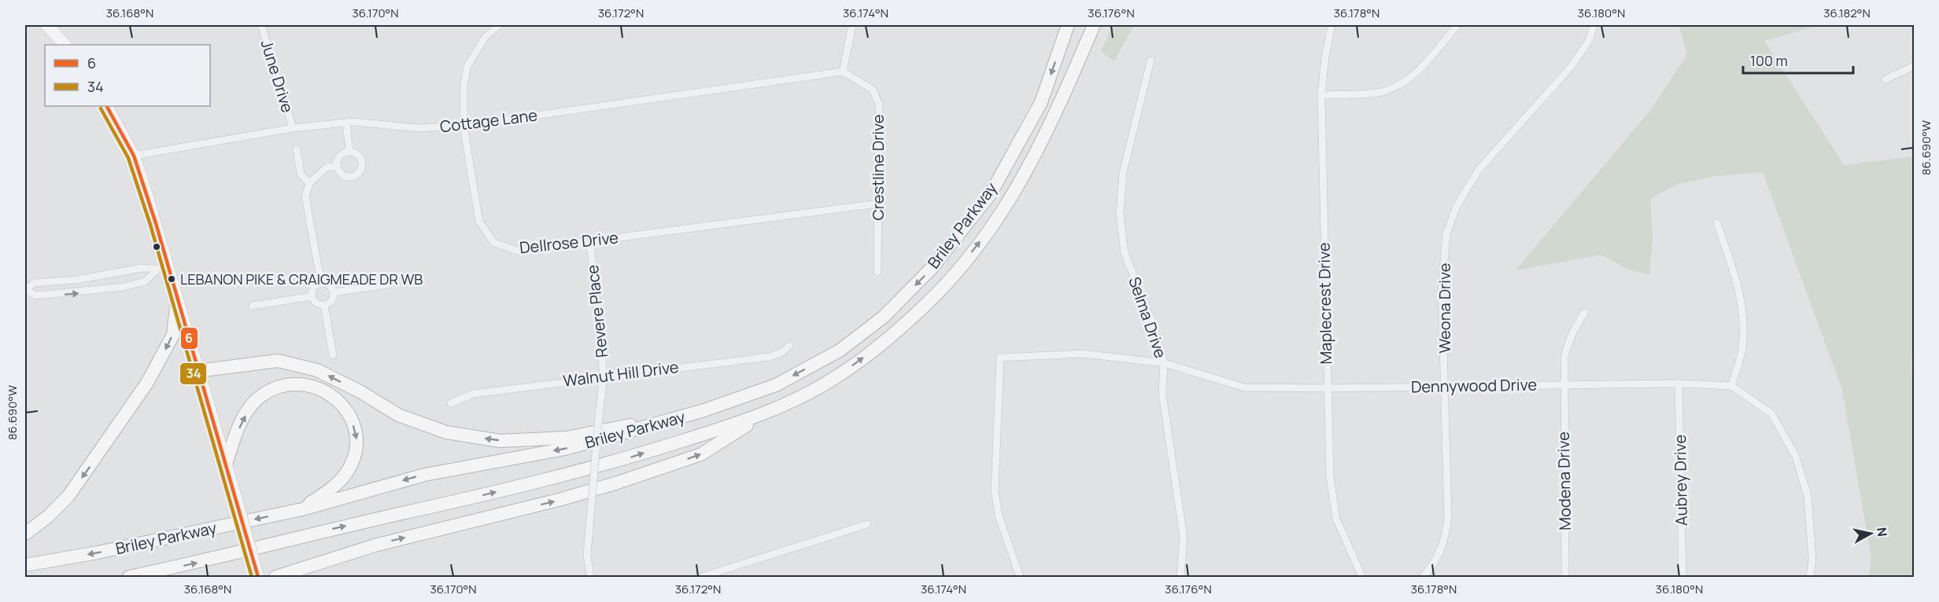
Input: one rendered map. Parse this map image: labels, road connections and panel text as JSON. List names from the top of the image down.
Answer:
{
  "streets": {
    "highway": ["Briley Parkway"],
    "street": [
      "June Drive",
      "Cottage Lane",
      "Crestline Drive",
      "Dellrose Drive",
      "Maplecrest Drive",
      "Weona Drive",
      "Revere Place",
      "Selma Drive",
      "Walnut Hill Drive",
      "Dennywood Drive",
      "Aubrey Drive",
      "Modena Drive"
    ]
  },
  "crossings": [
    ["June Drive", "Cottage Lane"],
    ["Cottage Lane", "Crestline Drive"],
    ["Cottage Lane", "Dellrose Drive"],
    ["Crestline Drive", "Dellrose Drive"],
    ["Dellrose Drive", "Revere Place"],
    ["Maplecrest Drive", "Dennywood Drive"],
    ["Weona Drive", "Dennywood Drive"],
    ["Revere Place", "Walnut Hill Drive"],
    ["Selma Drive", "Dennywood Drive"],
    ["Dennywood Drive", "Aubrey Drive"],
    ["Dennywood Drive", "Modena Drive"]
  ],
  "places": ["LEBANON PIKE & CRAIGMEADE DR WB"],
  "lines": ["transit line 6", "transit line 34"],
  "legend": ["6", "34"],
  "scale_bar": "100 m",
  "north": "right",
  "coordinates": [
    "36.168°N",
    "36.170°N",
    "36.172°N",
    "36.174°N",
    "36.176°N",
    "36.178°N",
    "36.180°N",
    "36.182°N",
    "86.690°W"
  ]
}
